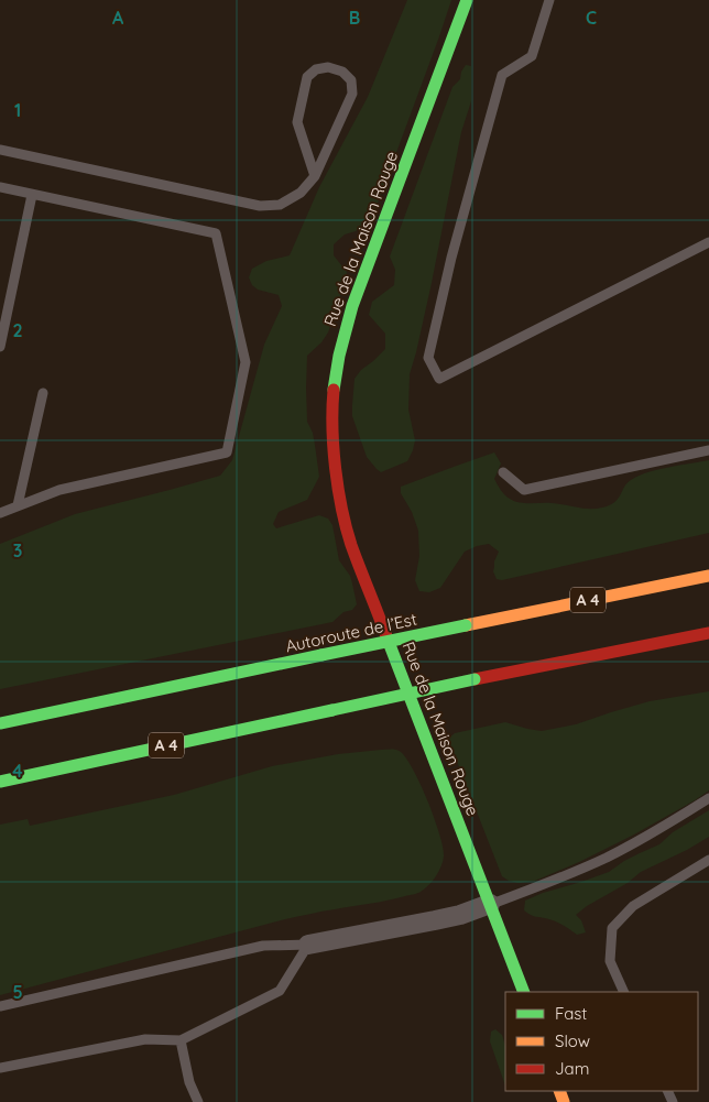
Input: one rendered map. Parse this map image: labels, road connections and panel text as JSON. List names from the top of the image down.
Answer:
{
  "streets": {
    "main road": ["Rue de la Maison Rouge", "A 4", "Autoroute de l’Est"]
  },
  "legend": ["Fast", "Slow", "Jam"],
  "grid": {
    "columns": ["A", "B", "C"],
    "rows": [
      "1",
      "2",
      "3",
      "4",
      "5"
    ]
  }
}
